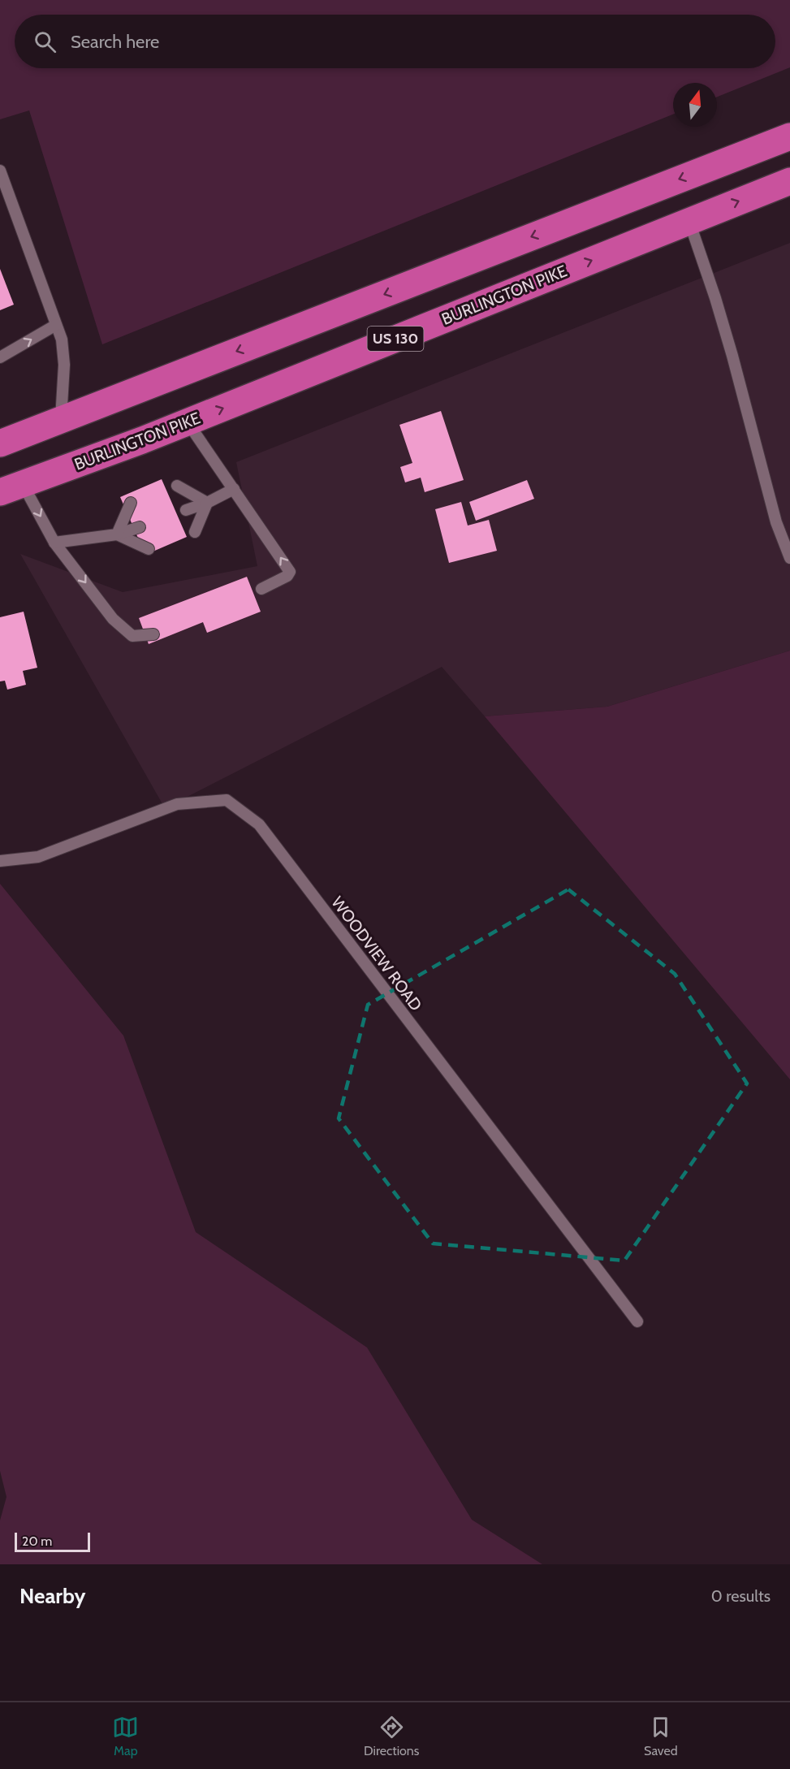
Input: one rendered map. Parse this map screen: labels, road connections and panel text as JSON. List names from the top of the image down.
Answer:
{
  "streets": {
    "highway": ["BURLINGTON PIKE", "US 130"],
    "lane": ["WOODVIEW ROAD"]
  },
  "scale_bar": "20 m",
  "north": "top",
  "page": {
    "search": "Search here",
    "scale": "20 m",
    "heading": ["Nearby", "0 results"],
    "nav": ["Map", "Directions", "Saved"]
  }
}
